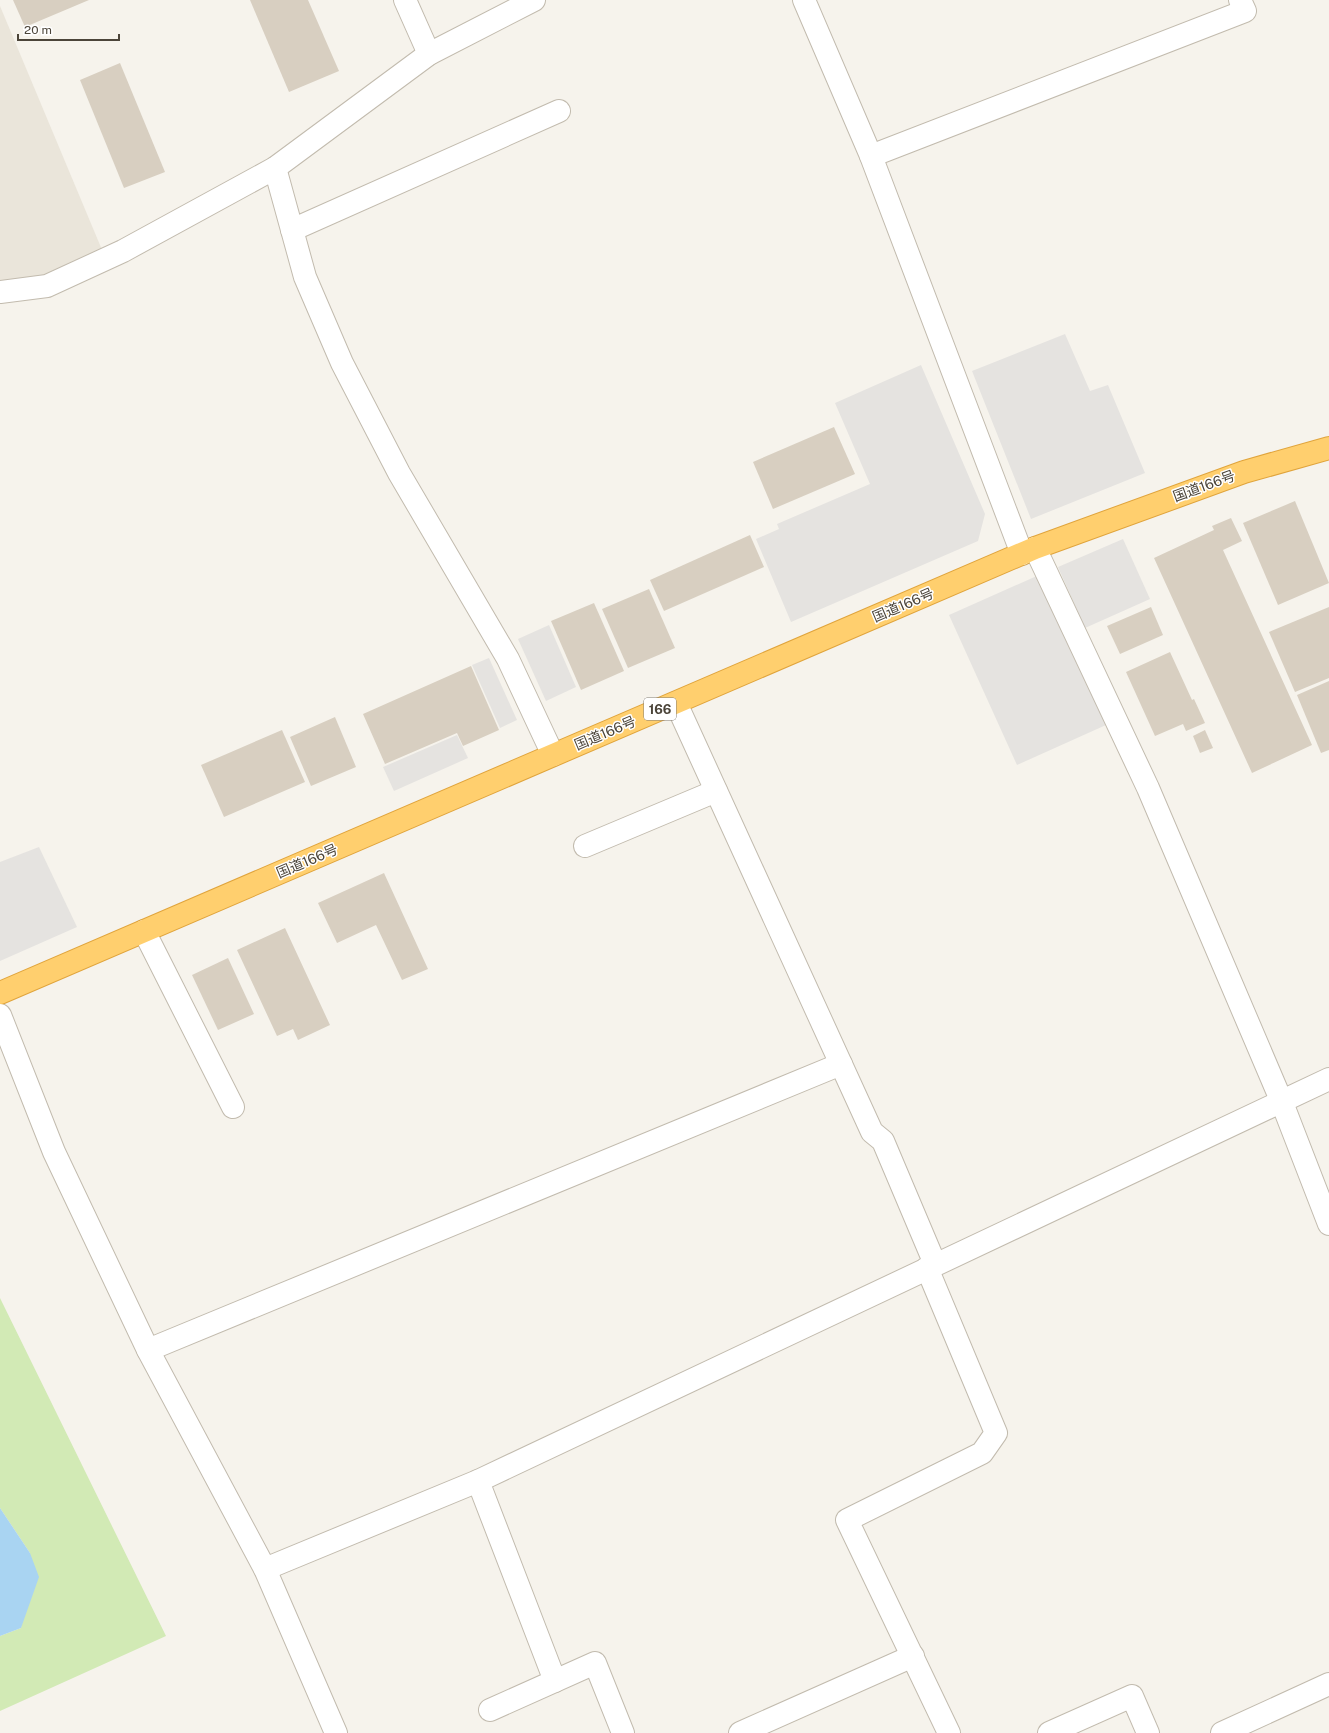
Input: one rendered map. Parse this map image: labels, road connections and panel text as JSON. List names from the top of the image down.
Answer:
{
  "streets": {
    "highway": ["国道166号", "166"]
  },
  "scale_bar": "20 m"
}
